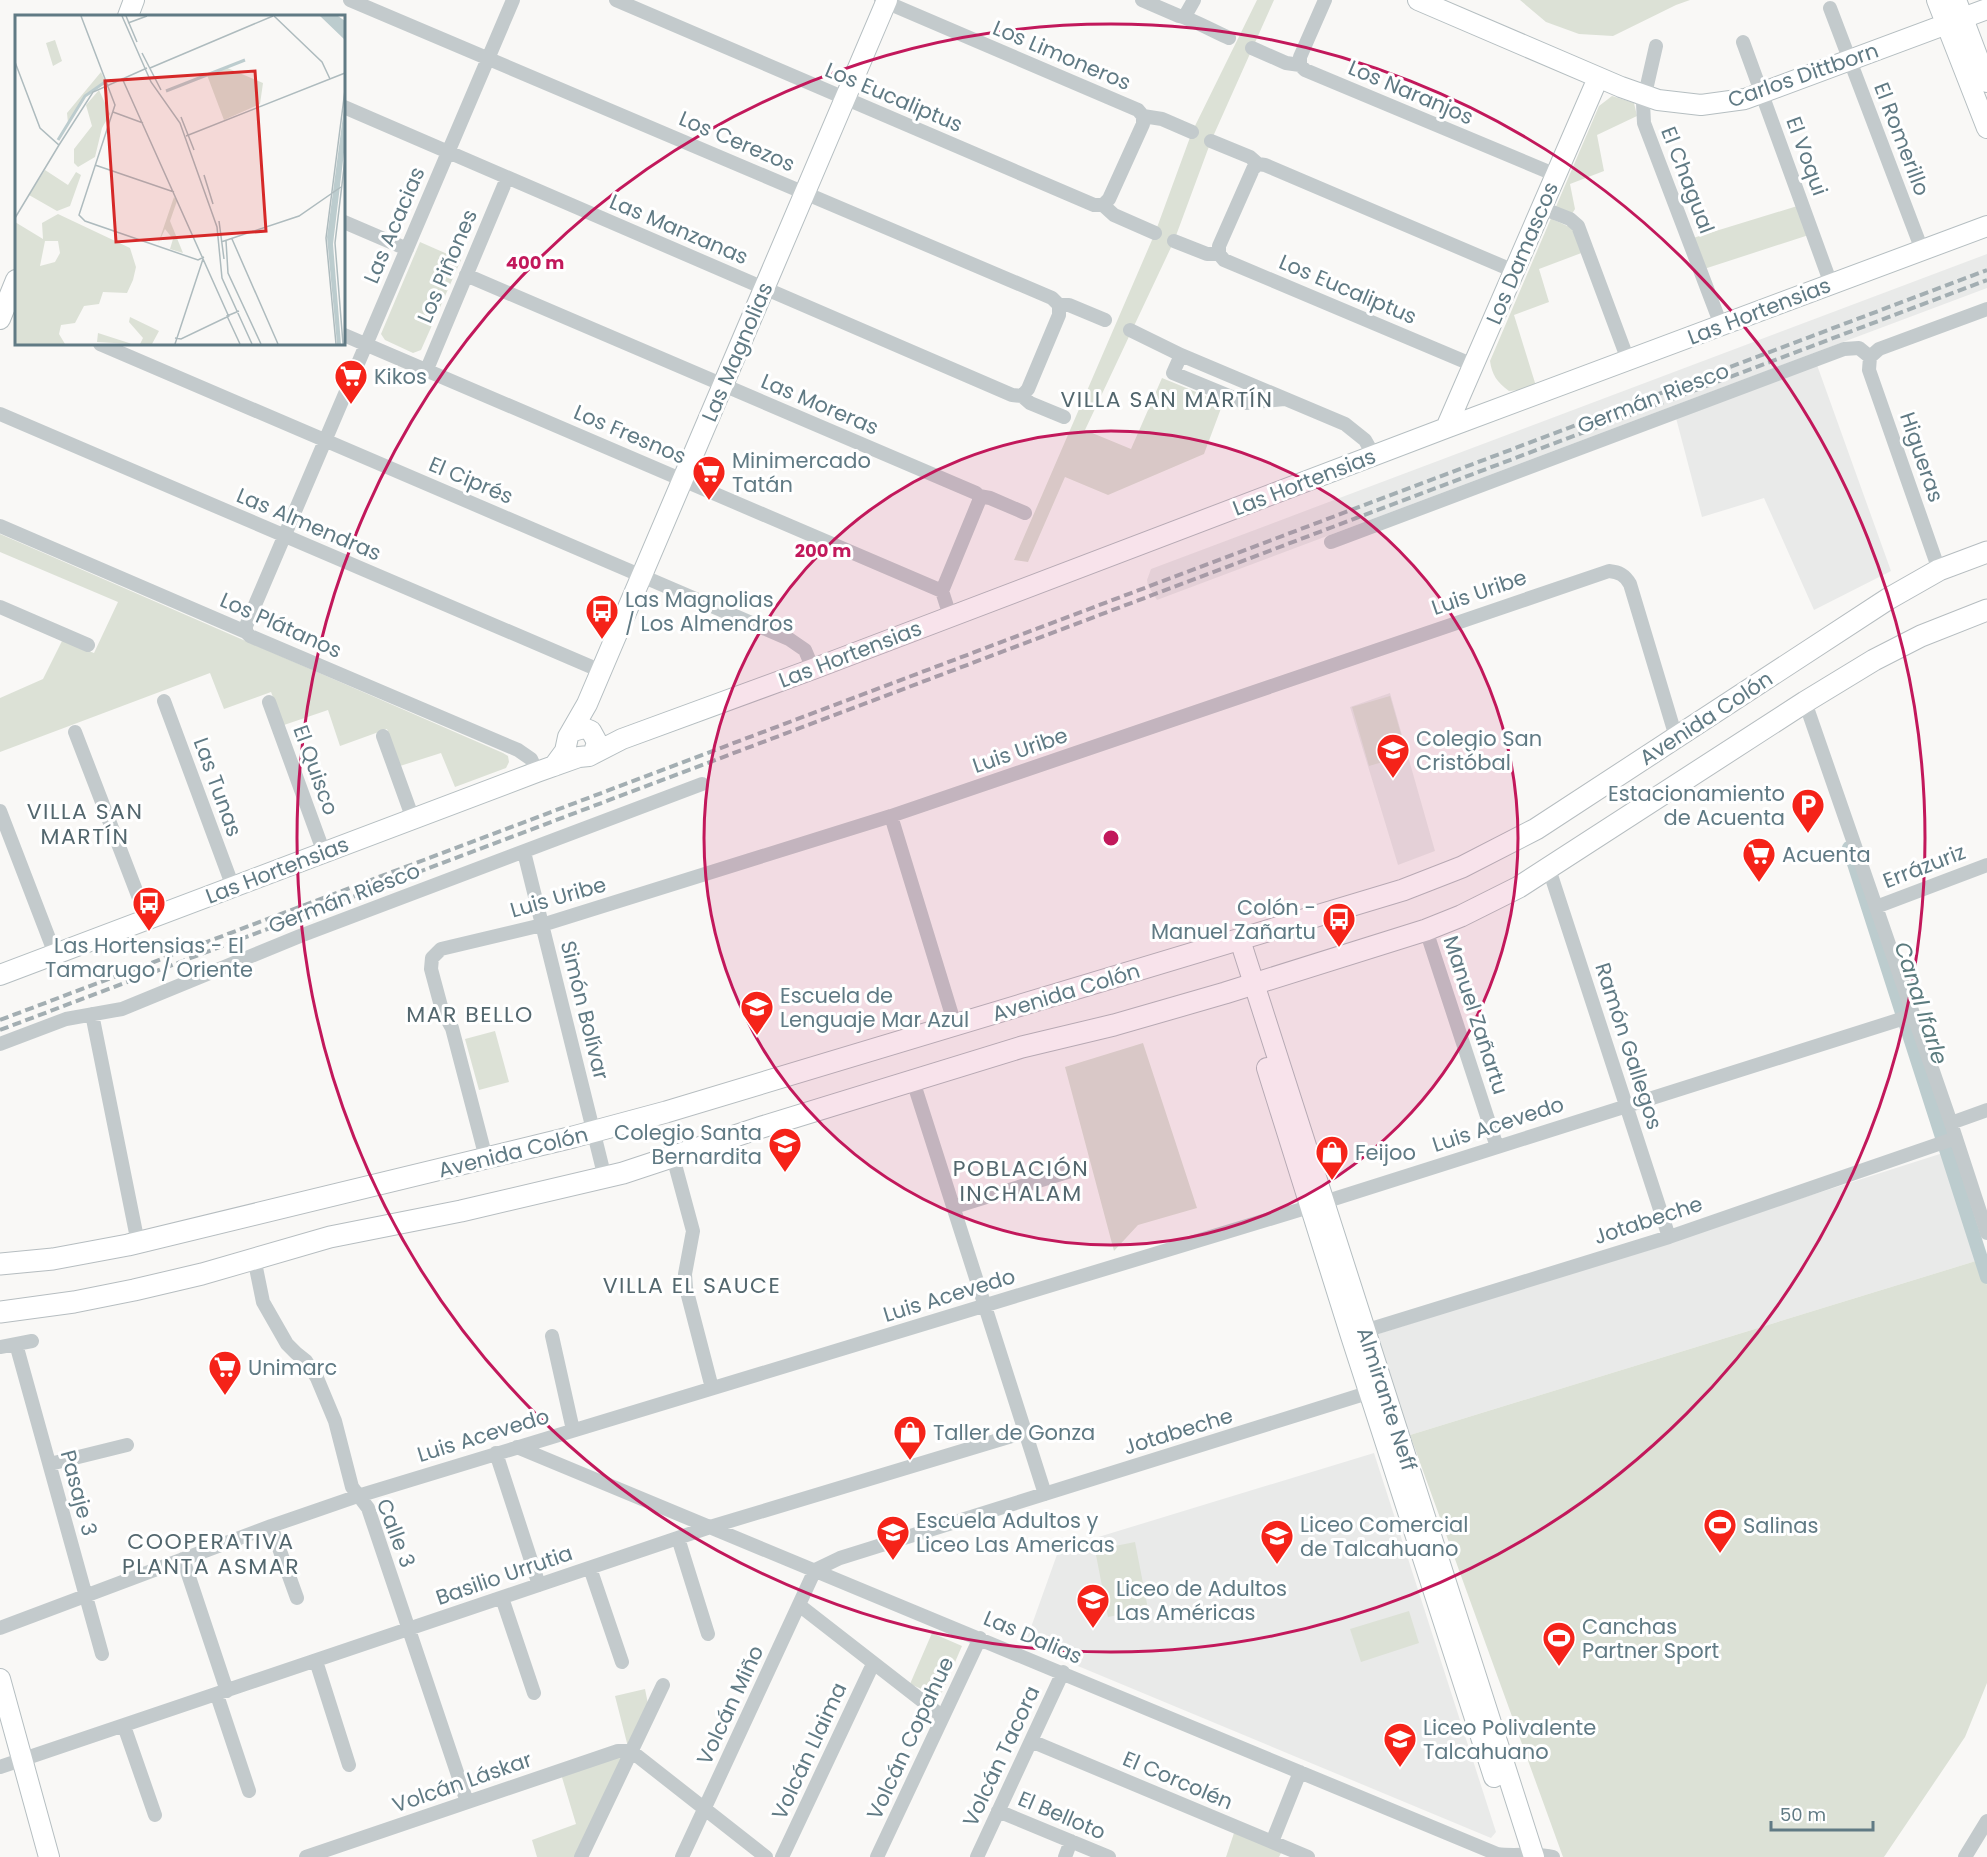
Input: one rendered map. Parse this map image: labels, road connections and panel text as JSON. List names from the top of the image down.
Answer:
{
  "streets": {
    "main road": ["Avenida Colón"],
    "street": [
      "Los Limoneros",
      "Carlos Dittborn",
      "Los Naranjos",
      "Los Eucaliptus",
      "El Romerillo",
      "Los Cerezos",
      "El Voqui",
      "El Chagual",
      "Las Acacias",
      "Las Manzanas",
      "Los Damascos",
      "Los Piñones",
      "Las Hortensias",
      "Las Magnolias",
      "Germán Riesco",
      "Las Moreras",
      "Los Fresnos",
      "Higueras",
      "El Ciprés",
      "Las Almendras",
      "Luis Uribe",
      "Los Plátanos",
      "El Quisco",
      "Las Tunas",
      "Errázuriz",
      "Simón Bolívar",
      "Manuel Zañartu",
      "Ramón Gallegos",
      "Luis Acevedo",
      "Jotabeche",
      "Almirante Neff",
      "Pasaje 3",
      "Calle 3",
      "Basilio Urrutia",
      "Las Dalias",
      "Volcán Miño",
      "Volcán Copahue",
      "Volcán Llaima",
      "Volcán Tacora",
      "El Corcolén",
      "Volcán Láskar",
      "El Belloto"
    ]
  },
  "crossings": [
    ["Los Limoneros", "Las Magnolias"],
    ["Carlos Dittborn", "El Romerillo"],
    ["Carlos Dittborn", "El Voqui"],
    ["Carlos Dittborn", "El Chagual"],
    ["Carlos Dittborn", "Los Damascos"],
    ["Los Naranjos", "Los Damascos"],
    ["Los Eucaliptus", "Los Damascos"],
    ["Los Eucaliptus", "Las Magnolias"],
    ["El Romerillo", "Las Hortensias"],
    ["Los Cerezos", "Las Acacias"],
    ["Los Cerezos", "Las Magnolias"],
    ["El Voqui", "Las Hortensias"],
    ["El Chagual", "Las Hortensias"],
    ["Las Acacias", "Las Manzanas"],
    ["Las Acacias", "Los Fresnos"],
    ["Las Acacias", "El Ciprés"],
    ["Las Acacias", "Las Almendras"],
    ["Las Acacias", "Los Plátanos"],
    ["Las Manzanas", "Los Piñones"],
    ["Las Manzanas", "Las Magnolias"],
    ["Los Damascos", "Las Hortensias"],
    ["Los Piñones", "Las Moreras"],
    ["Los Piñones", "Los Fresnos"],
    ["Las Hortensias", "Las Magnolias"],
    ["Las Hortensias", "El Ciprés"],
    ["Las Hortensias", "Los Plátanos"],
    ["Las Hortensias", "El Quisco"],
    ["Las Hortensias", "Las Tunas"],
    ["Las Magnolias", "Las Moreras"],
    ["Las Magnolias", "Los Fresnos"],
    ["Las Magnolias", "El Ciprés"],
    ["Las Magnolias", "Las Almendras"],
    ["Germán Riesco", "Higueras"],
    ["Germán Riesco", "Simón Bolívar"],
    ["Higueras", "Avenida Colón"],
    ["Luis Uribe", "Avenida Colón"],
    ["Luis Uribe", "Simón Bolívar"],
    ["Avenida Colón", "Simón Bolívar"],
    ["Avenida Colón", "Manuel Zañartu"],
    ["Avenida Colón", "Ramón Gallegos"],
    ["Avenida Colón", "Almirante Neff"],
    ["Avenida Colón", "Calle 3"],
    ["Manuel Zañartu", "Luis Acevedo"],
    ["Ramón Gallegos", "Luis Acevedo"],
    ["Ramón Gallegos", "Jotabeche"],
    ["Luis Acevedo", "Almirante Neff"],
    ["Luis Acevedo", "Pasaje 3"],
    ["Luis Acevedo", "Calle 3"],
    ["Luis Acevedo", "Las Dalias"],
    ["Jotabeche", "Almirante Neff"],
    ["Jotabeche", "Las Dalias"],
    ["Jotabeche", "Volcán Miño"],
    ["Almirante Neff", "Las Dalias"],
    ["Calle 3", "Basilio Urrutia"],
    ["Calle 3", "Volcán Láskar"],
    ["Basilio Urrutia", "Las Dalias"],
    ["Las Dalias", "Volcán Miño"],
    ["Las Dalias", "Volcán Copahue"],
    ["Las Dalias", "Volcán Tacora"],
    ["Volcán Tacora", "El Corcolén"],
    ["Volcán Tacora", "El Belloto"]
  ],
  "districts": [
    "VILLA SAN MARTÍN",
    "VILLA SAN MARTÍN",
    "MAR BELLO",
    "POBLACIÓN INCHALAM",
    "VILLA EL SAUCE",
    "COOPERATIVA PLANTA ASMAR"
  ],
  "water": ["Canal Ifarle"],
  "places": {
    "supermarket": [
      "Kikos",
      "Minimercado Tatán",
      "Acuenta",
      "Unimarc"
    ],
    "bus stop": ["Las Magnolias / Los Almendros", "Las Hortensias - El Tamarugo / Oriente", "Colón - Manuel Zañartu"],
    "school or university": [
      "Colegio San Cristóbal",
      "Escuela de Lenguaje Mar Azul",
      "Colegio Santa Bernardita",
      "Escuela Adultos y Liceo Las Americas",
      "Liceo Comercial de Talcahuano",
      "Liceo de Adultos Las Américas",
      "Liceo Polivalente Talcahuano"
    ],
    "parking": ["Estacionamiento de Acuenta"],
    "shop": ["Feijoo", "Taller de Gonza"],
    "sports": ["Salinas", "Canchas Partner Sport"]
  },
  "scale_bar": "50 m",
  "rings": ["400 m", "200 m"]
}
